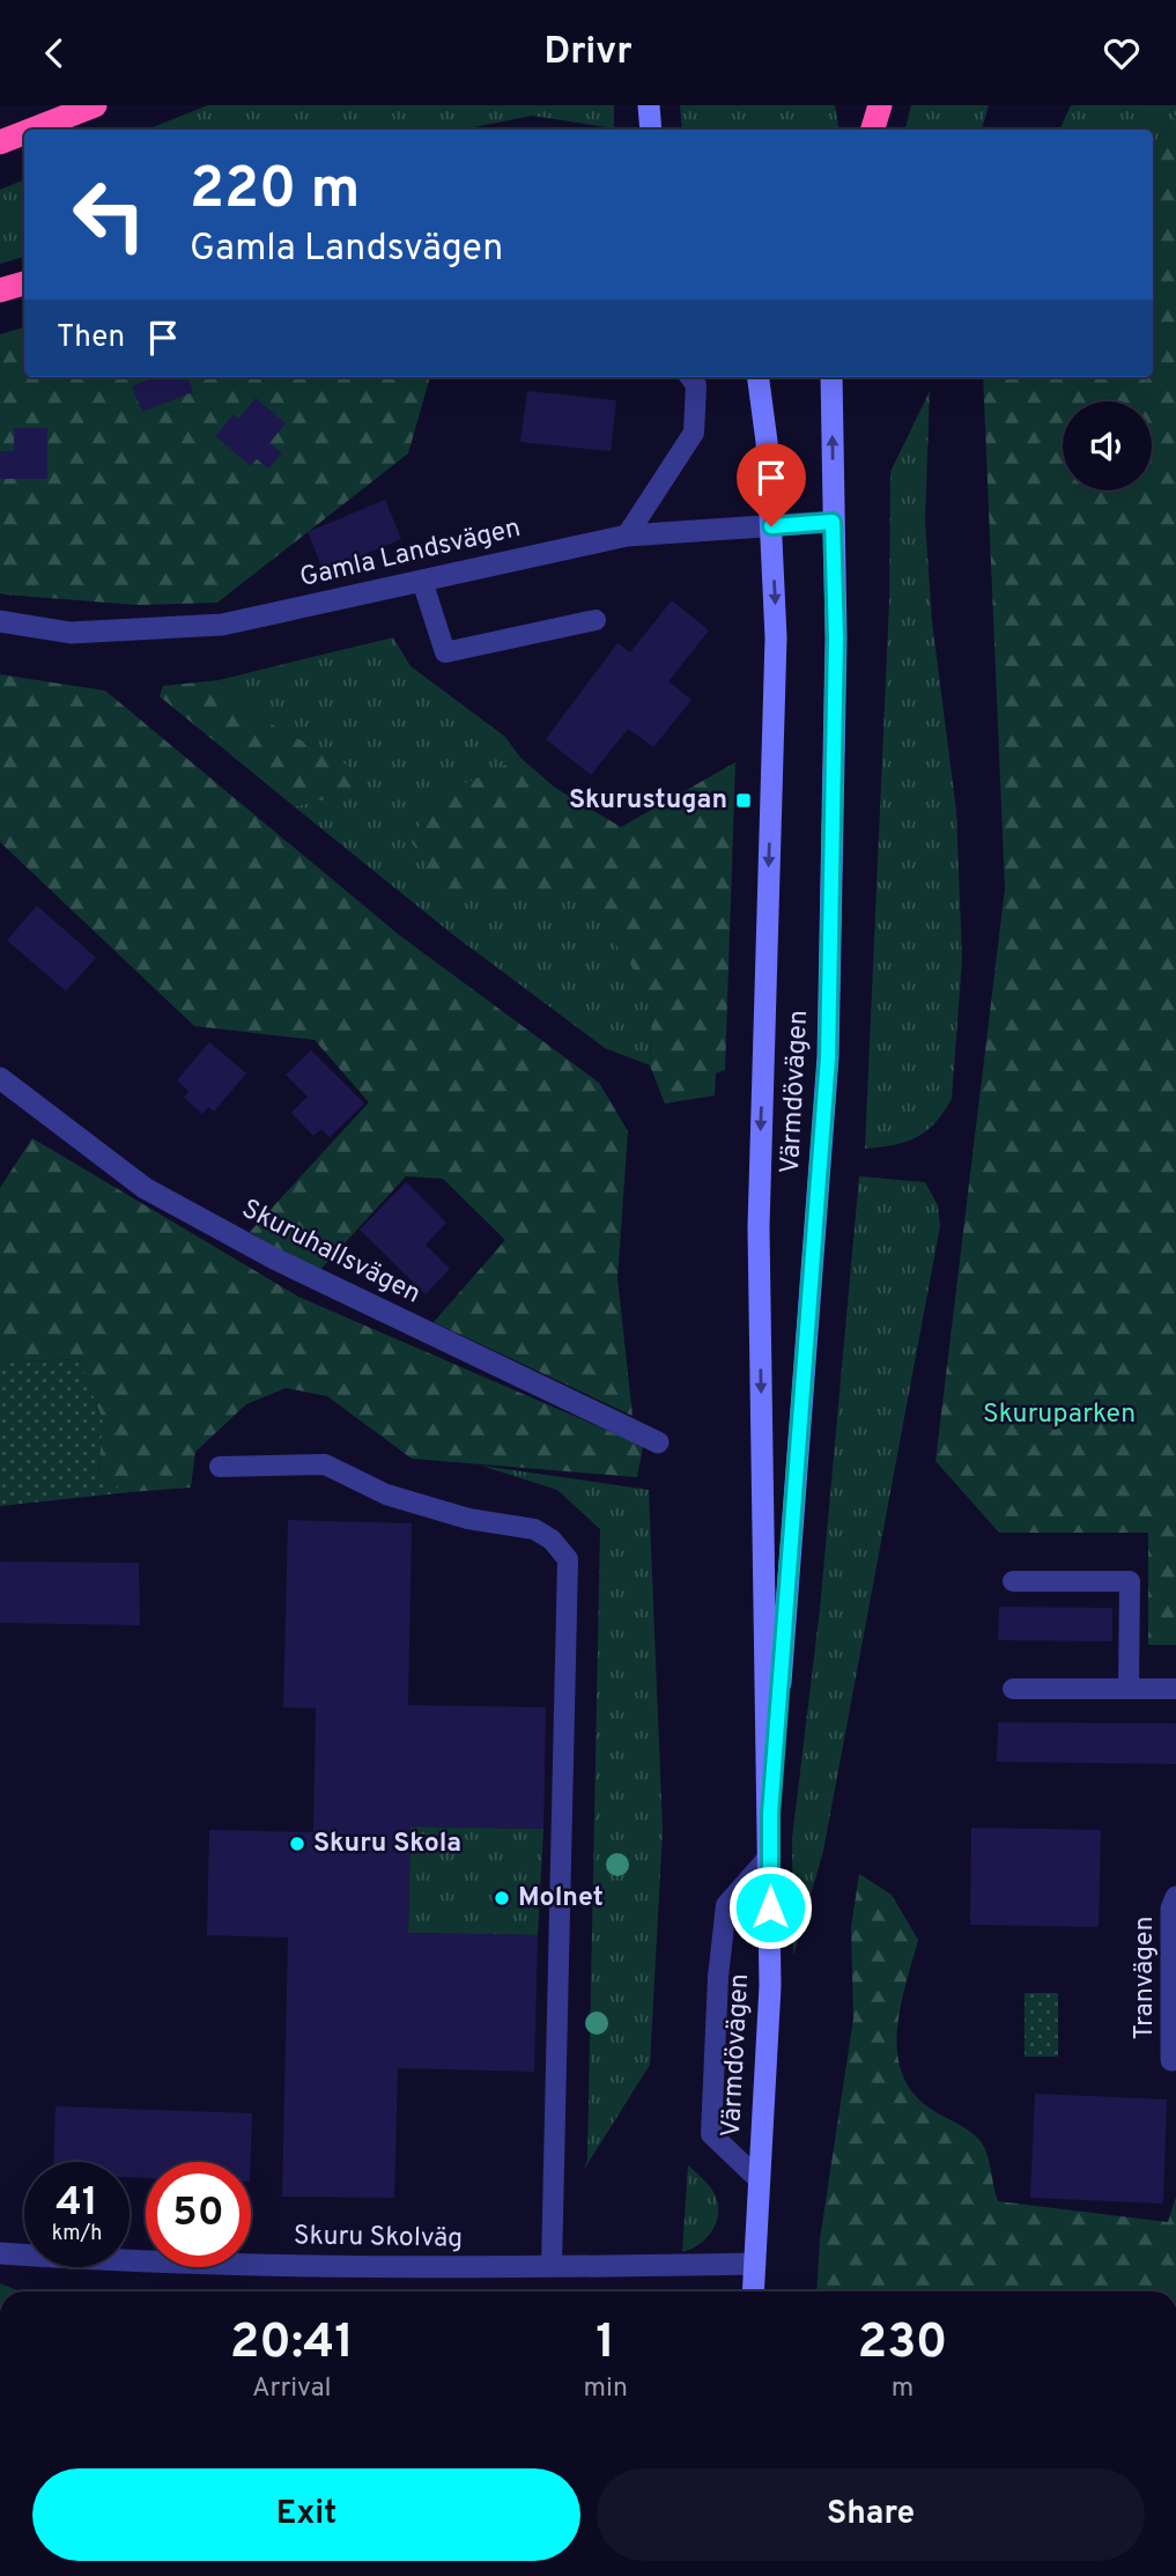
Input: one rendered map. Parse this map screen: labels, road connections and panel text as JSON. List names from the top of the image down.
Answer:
{
  "streets": {
    "main road": ["Värmdövägen"],
    "street": [
      "Gamla Landsvägen",
      "Skuruhallsvägen",
      "Tranvägen",
      "Skuru Skolväg"
    ]
  },
  "crossings": [
    ["Gamla Landsvägen", "Värmdövägen"],
    ["Värmdövägen", "Skuru Skolväg"]
  ],
  "parks": ["Skuruparken"],
  "places": {
    "transit": ["Skurustugan"],
    "other": ["Skuru Skola", "Molnet"]
  },
  "page": {
    "header": "Drivr",
    "turn": ["220 m", "Gamla Landsvägen"],
    "then": "Then",
    "speed": "41 km/h",
    "limit": "50",
    "eta": [
      "20:41",
      "Arrival",
      "1",
      "min",
      "230",
      "m"
    ],
    "buttons": ["Exit", "Share"]
  }
}
